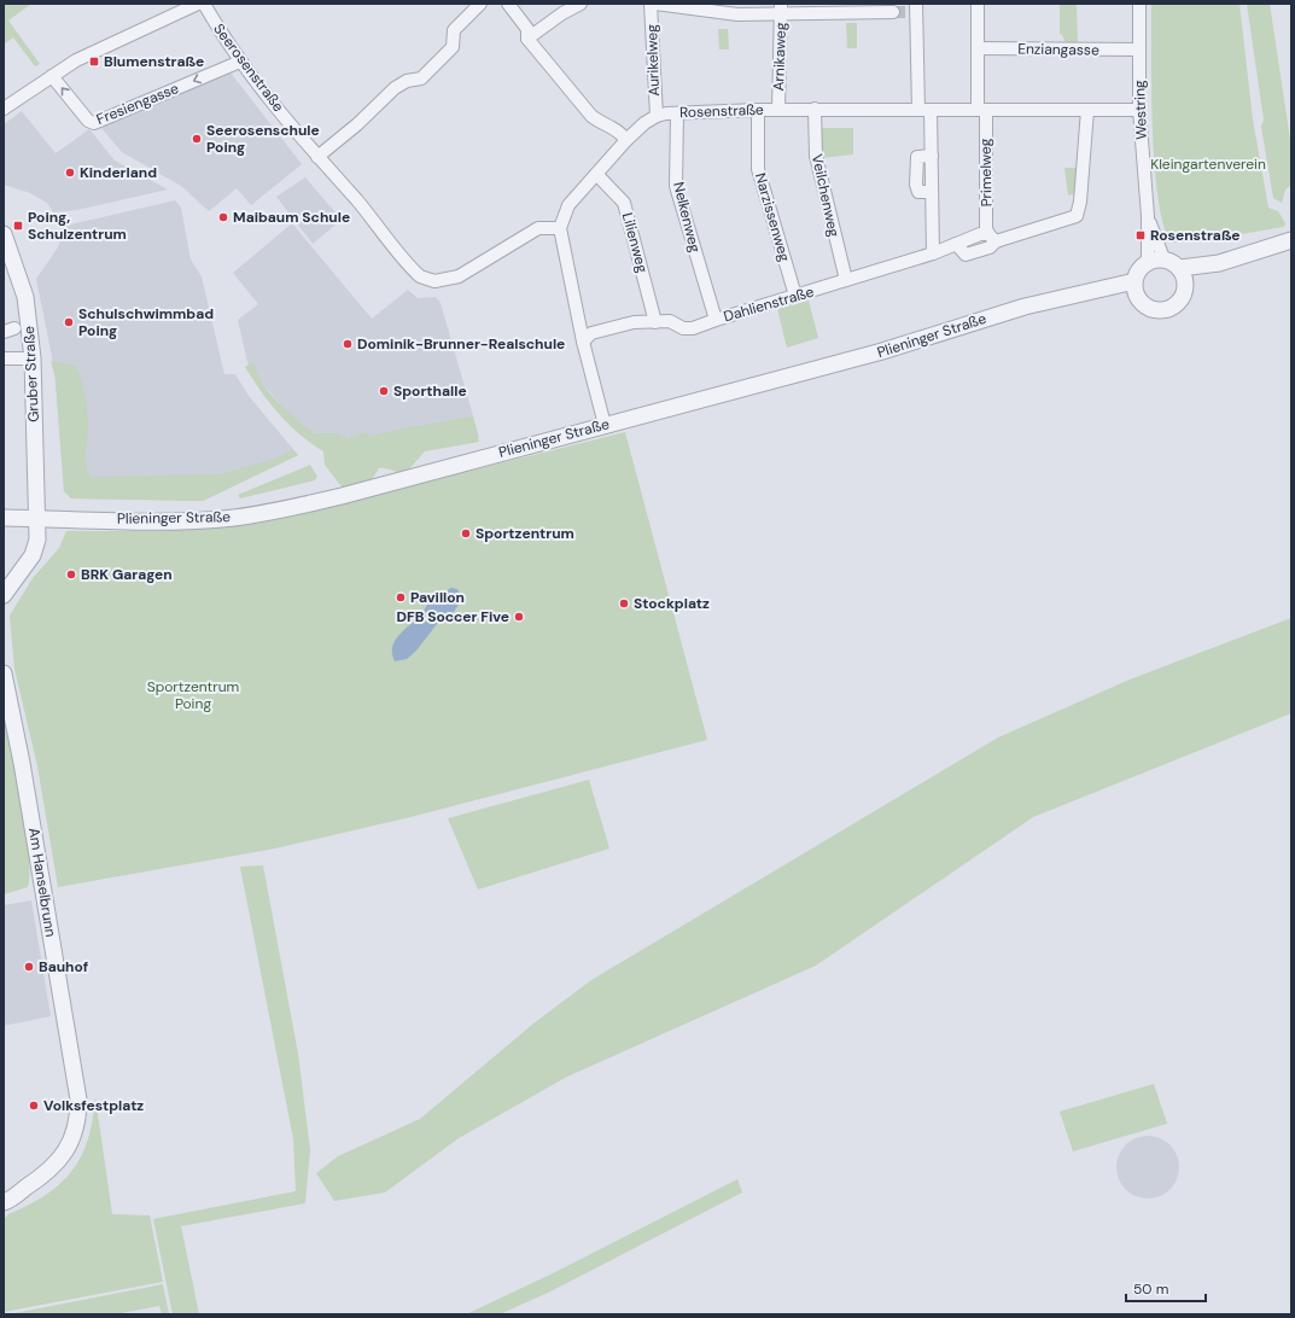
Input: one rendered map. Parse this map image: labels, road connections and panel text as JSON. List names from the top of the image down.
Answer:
{
  "streets": {
    "street": [
      "Enziangasse",
      "Arnikaweg",
      "Aurikelweg",
      "Seerosenstraße",
      "Fresiengasse",
      "Westring",
      "Rosenstraße",
      "Primelweg",
      "Veilchenweg",
      "Nelkenweg",
      "Narzissenweg",
      "Lilienweg",
      "Dahlienstraße",
      "Plieninger Straße",
      "Gruber Straße",
      "Am Hanselbrunn"
    ]
  },
  "crossings": [
    ["Enziangasse", "Westring"],
    ["Enziangasse", "Primelweg"],
    ["Arnikaweg", "Rosenstraße"],
    ["Aurikelweg", "Rosenstraße"],
    ["Seerosenstraße", "Fresiengasse"],
    ["Seerosenstraße", "Rosenstraße"],
    ["Westring", "Rosenstraße"],
    ["Westring", "Plieninger Straße"],
    ["Rosenstraße", "Primelweg"],
    ["Rosenstraße", "Veilchenweg"],
    ["Rosenstraße", "Nelkenweg"],
    ["Rosenstraße", "Narzissenweg"],
    ["Rosenstraße", "Lilienweg"],
    ["Rosenstraße", "Dahlienstraße"],
    ["Primelweg", "Dahlienstraße"],
    ["Veilchenweg", "Dahlienstraße"],
    ["Nelkenweg", "Dahlienstraße"],
    ["Narzissenweg", "Dahlienstraße"],
    ["Lilienweg", "Dahlienstraße"],
    ["Plieninger Straße", "Gruber Straße"]
  ],
  "parks": ["Kleingartenverein", "Sportzentrum Poing"],
  "places": {
    "transit": ["Blumenstraße", "Poing, Schulzentrum", "Rosenstraße"],
    "other": [
      "Seerosenschule Poing",
      "Kinderland",
      "Maibaum Schule",
      "Schulschwimmbad Poing",
      "Dominik-Brunner-Realschule",
      "Sporthalle",
      "Sportzentrum",
      "BRK Garagen",
      "Pavillon",
      "Stockplatz",
      "DFB Soccer Five",
      "Bauhof",
      "Volksfestplatz"
    ]
  },
  "scale_bar": "50 m"
}
